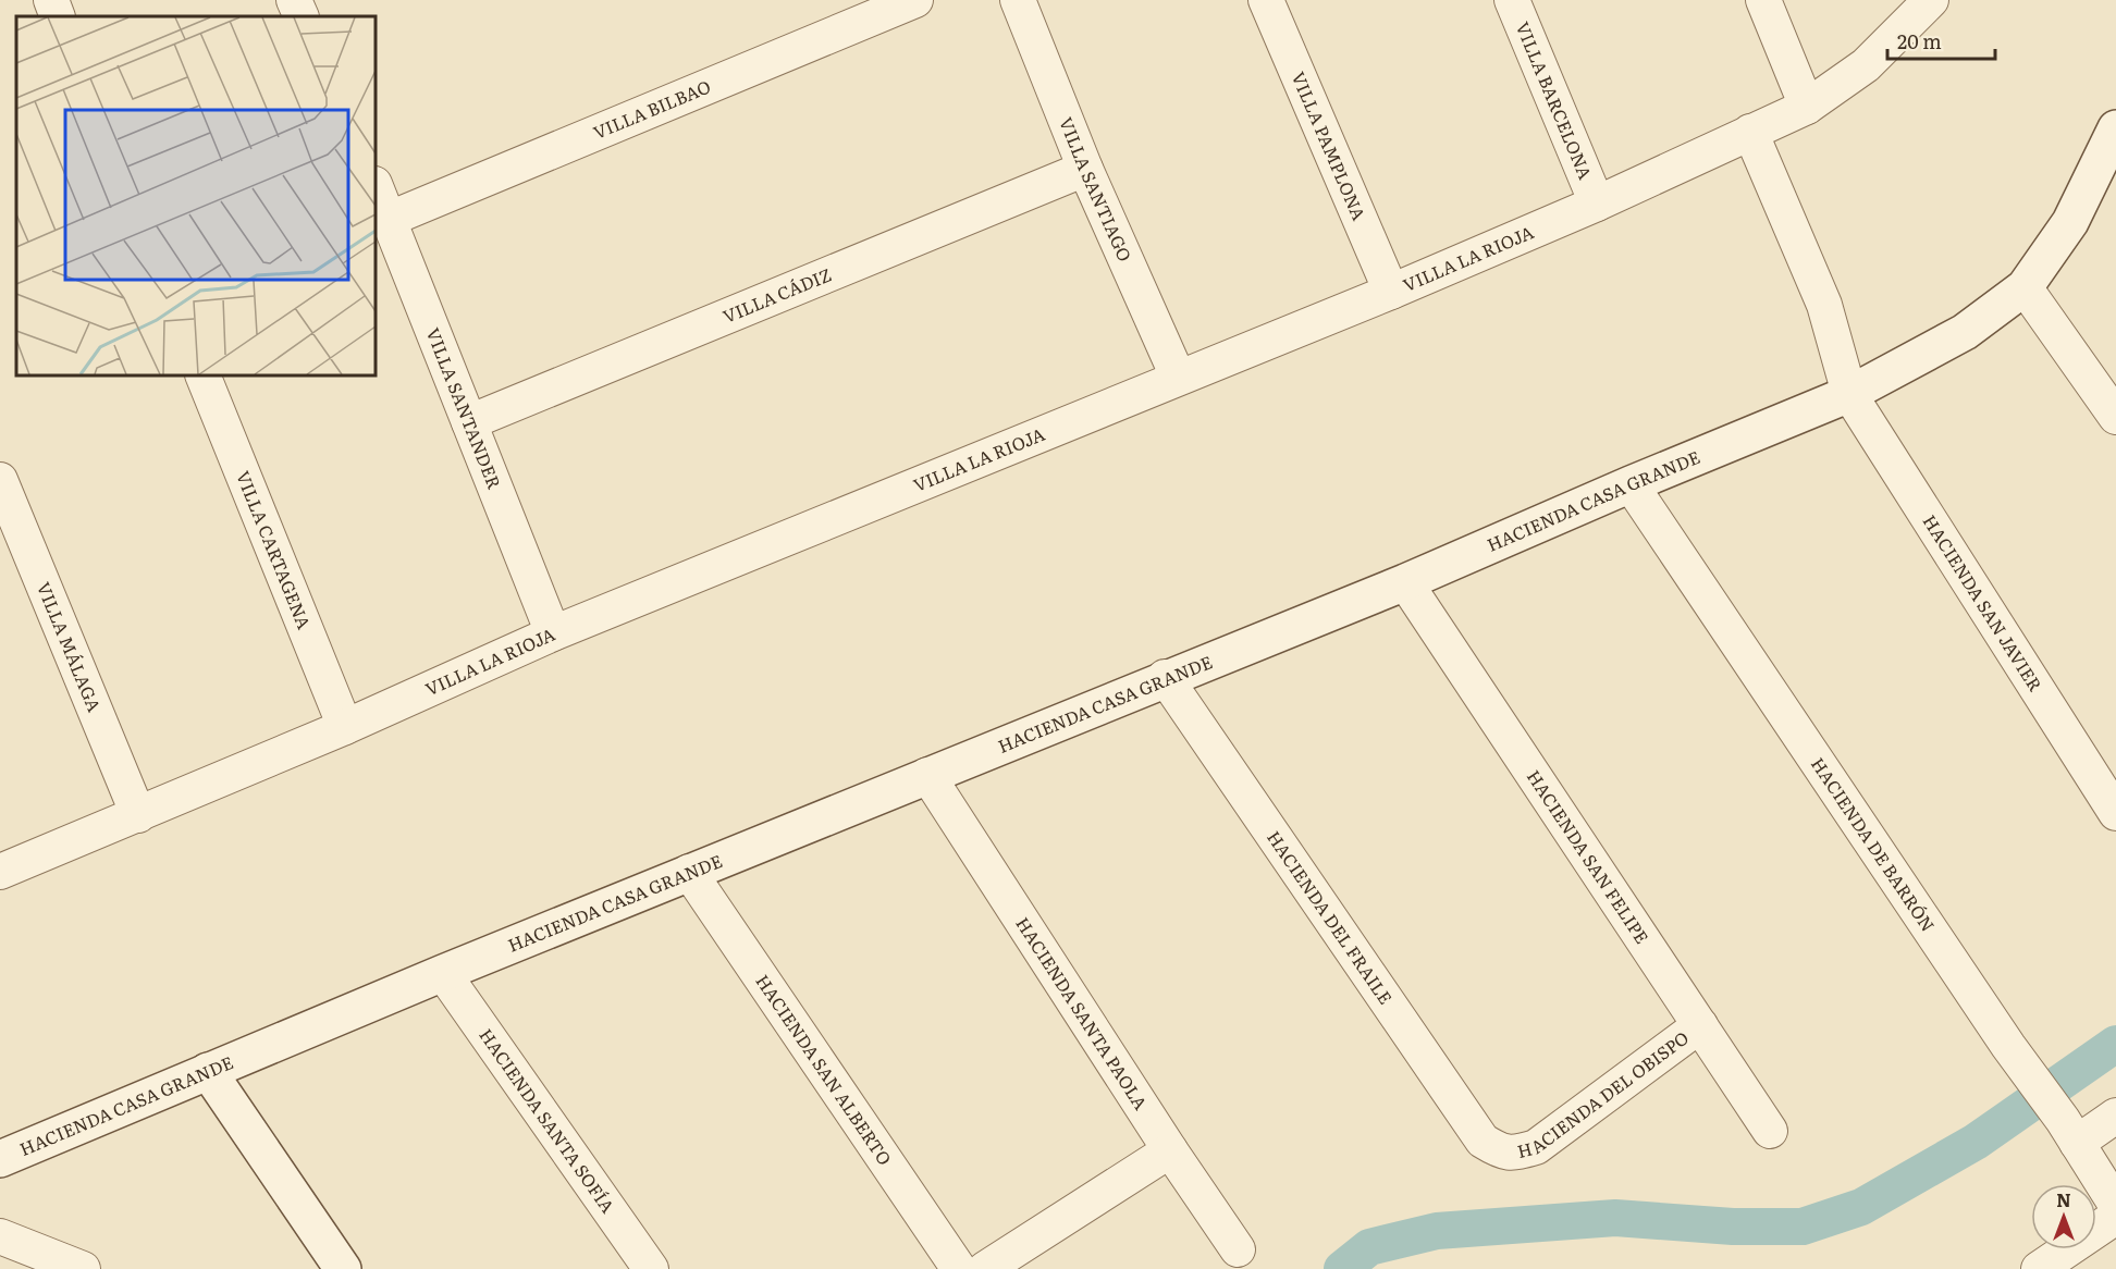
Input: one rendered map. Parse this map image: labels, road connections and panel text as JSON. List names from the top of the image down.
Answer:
{
  "streets": {
    "street": [
      "VILLA BARCELONA",
      "VILLA BILBAO",
      "VILLA PAMPLONA",
      "VILLA SANTIAGO",
      "VILLA LA RIOJA",
      "VILLA CÁDIZ",
      "VILLA SANTANDER",
      "HACIENDA CASA GRANDE",
      "VILLA CARTAGENA",
      "HACIENDA SAN JAVIER",
      "VILLA MÁLAGA",
      "HACIENDA DE BARRÓN",
      "HACIENDA SAN FELIPE",
      "HACIENDA DEL FRAILE",
      "HACIENDA SANTA PAOLA",
      "HACIENDA SAN ALBERTO",
      "HACIENDA DEL OBISPO",
      "HACIENDA SANTA SOFÍA"
    ]
  },
  "crossings": [
    ["VILLA BARCELONA", "VILLA LA RIOJA"],
    ["VILLA BILBAO", "VILLA SANTANDER"],
    ["VILLA PAMPLONA", "VILLA LA RIOJA"],
    ["VILLA SANTIAGO", "VILLA LA RIOJA"],
    ["VILLA SANTIAGO", "VILLA CÁDIZ"],
    ["VILLA LA RIOJA", "VILLA SANTANDER"],
    ["VILLA LA RIOJA", "VILLA CARTAGENA"],
    ["VILLA LA RIOJA", "HACIENDA SAN JAVIER"],
    ["VILLA LA RIOJA", "VILLA MÁLAGA"],
    ["VILLA CÁDIZ", "VILLA SANTANDER"],
    ["HACIENDA CASA GRANDE", "HACIENDA SAN JAVIER"],
    ["HACIENDA CASA GRANDE", "HACIENDA DE BARRÓN"],
    ["HACIENDA CASA GRANDE", "HACIENDA SAN FELIPE"],
    ["HACIENDA CASA GRANDE", "HACIENDA DEL FRAILE"],
    ["HACIENDA CASA GRANDE", "HACIENDA SANTA PAOLA"],
    ["HACIENDA CASA GRANDE", "HACIENDA SAN ALBERTO"],
    ["HACIENDA CASA GRANDE", "HACIENDA SANTA SOFÍA"],
    ["HACIENDA SAN FELIPE", "HACIENDA DEL OBISPO"],
    ["HACIENDA DEL FRAILE", "HACIENDA DEL OBISPO"]
  ],
  "scale_bar": "20 m",
  "north": "top"
}
